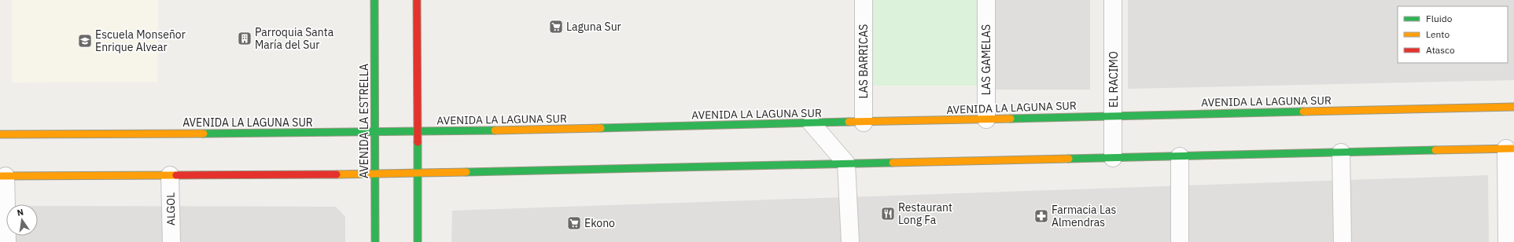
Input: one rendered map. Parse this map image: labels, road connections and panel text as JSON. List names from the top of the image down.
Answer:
{
  "streets": {
    "street": [
      "LAS GAMELAS",
      "LAS BARRICAS",
      "EL RACIMO",
      "AVENIDA LA LAGUNA SUR",
      "AVENIDA LA ESTRELLA",
      "ALGOL"
    ]
  },
  "crossings": [
    ["LAS GAMELAS", "AVENIDA LA LAGUNA SUR"],
    ["LAS BARRICAS", "AVENIDA LA LAGUNA SUR"],
    ["EL RACIMO", "AVENIDA LA LAGUNA SUR"],
    ["AVENIDA LA LAGUNA SUR", "AVENIDA LA ESTRELLA"]
  ],
  "places": {
    "supermarket": ["Laguna Sur", "Ekono"],
    "building": ["Parroquia Santa María del Sur"],
    "school or university": ["Escuela Monseñor Enrique Alvear"],
    "restaurant": ["Restaurant Long Fa"],
    "pharmacy": ["Farmacia Las Almendras"]
  },
  "legend": ["Fluido", "Lento", "Atasco"],
  "north": "top"
}
